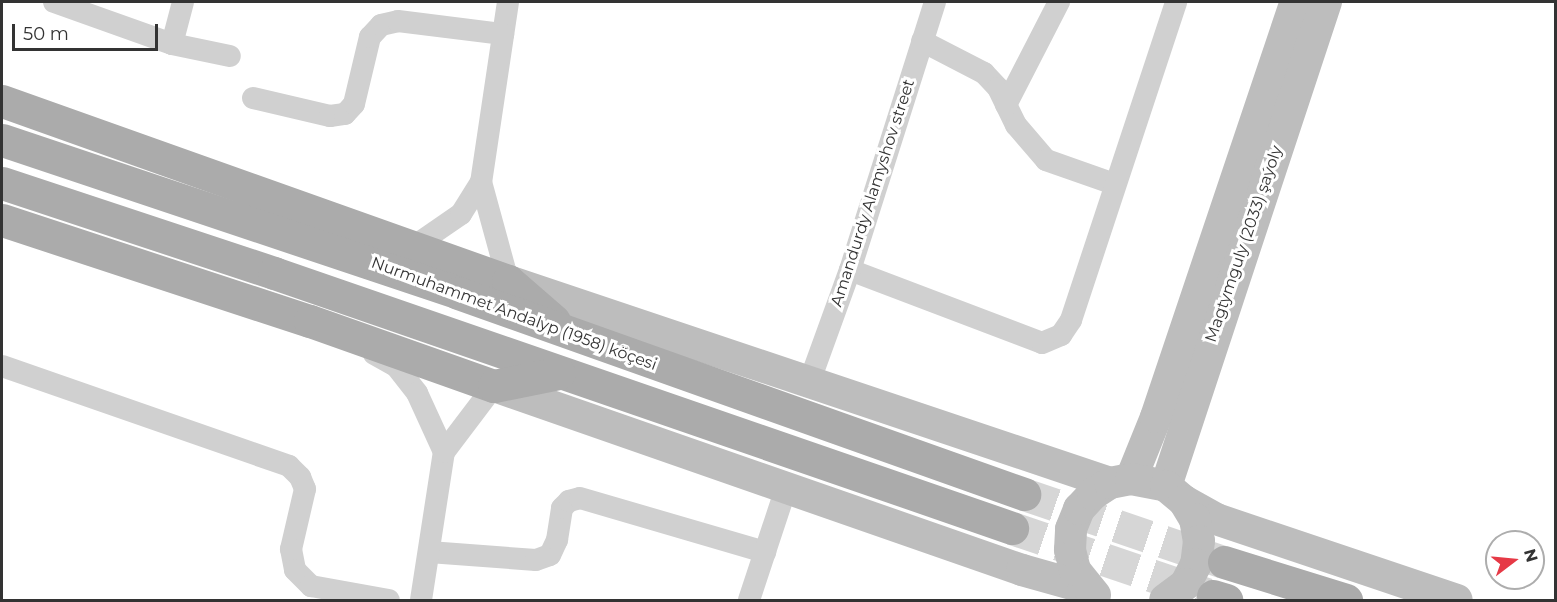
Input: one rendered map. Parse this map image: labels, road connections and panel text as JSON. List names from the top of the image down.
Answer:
{
  "streets": {
    "main road": ["Magtymguly (2033) şaýoly", "Nurmuhammet Andalyp (1958) köçesi"],
    "street": ["Amandurdy Alamyshov street"]
  },
  "scale_bar": "50 m",
  "north": "right"
}
